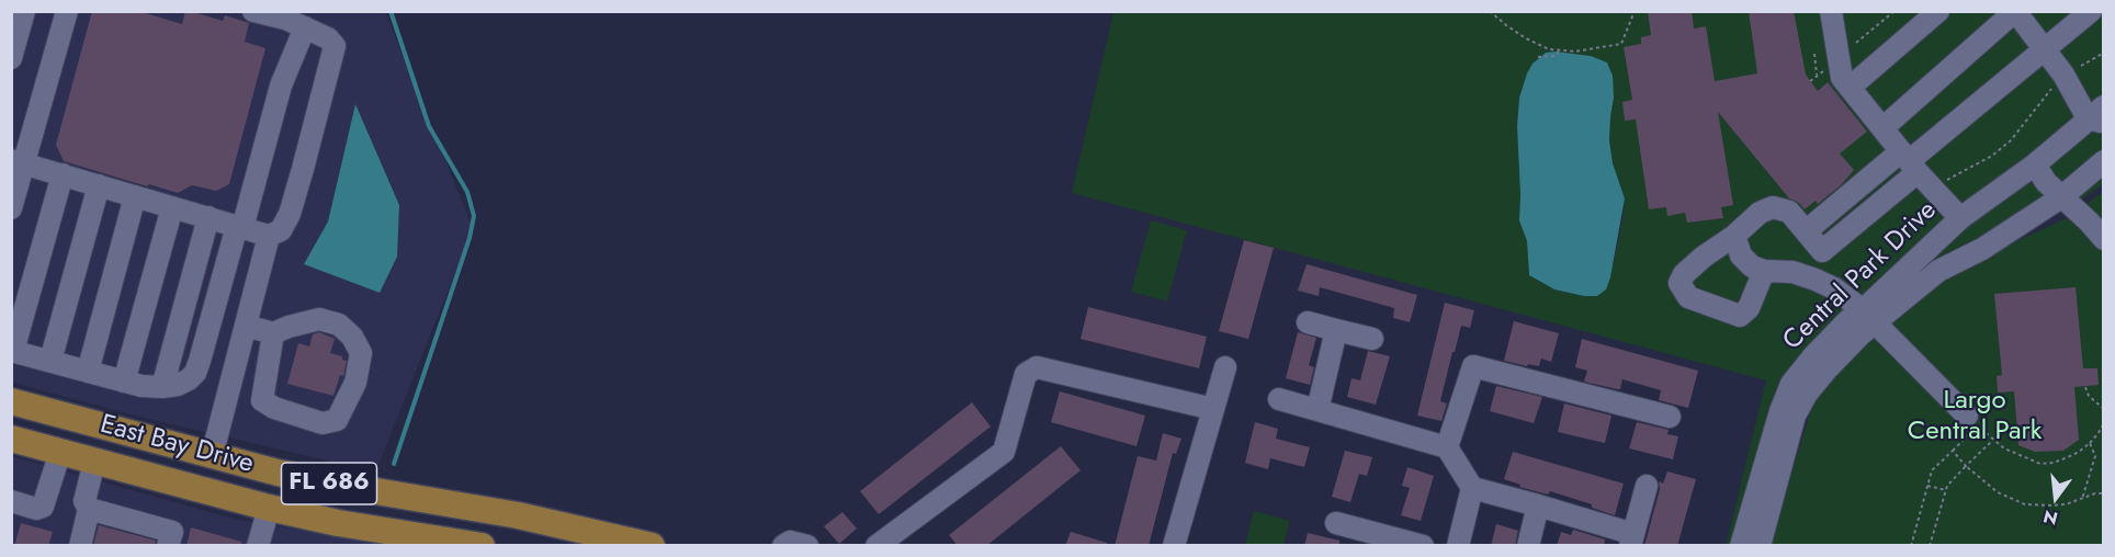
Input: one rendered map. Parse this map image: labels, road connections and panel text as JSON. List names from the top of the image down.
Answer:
{
  "streets": {
    "main road": ["East Bay Drive", "FL 686"],
    "street": ["Central Park Drive"]
  },
  "parks": ["Largo Central Park"],
  "north": "bottom"
}
